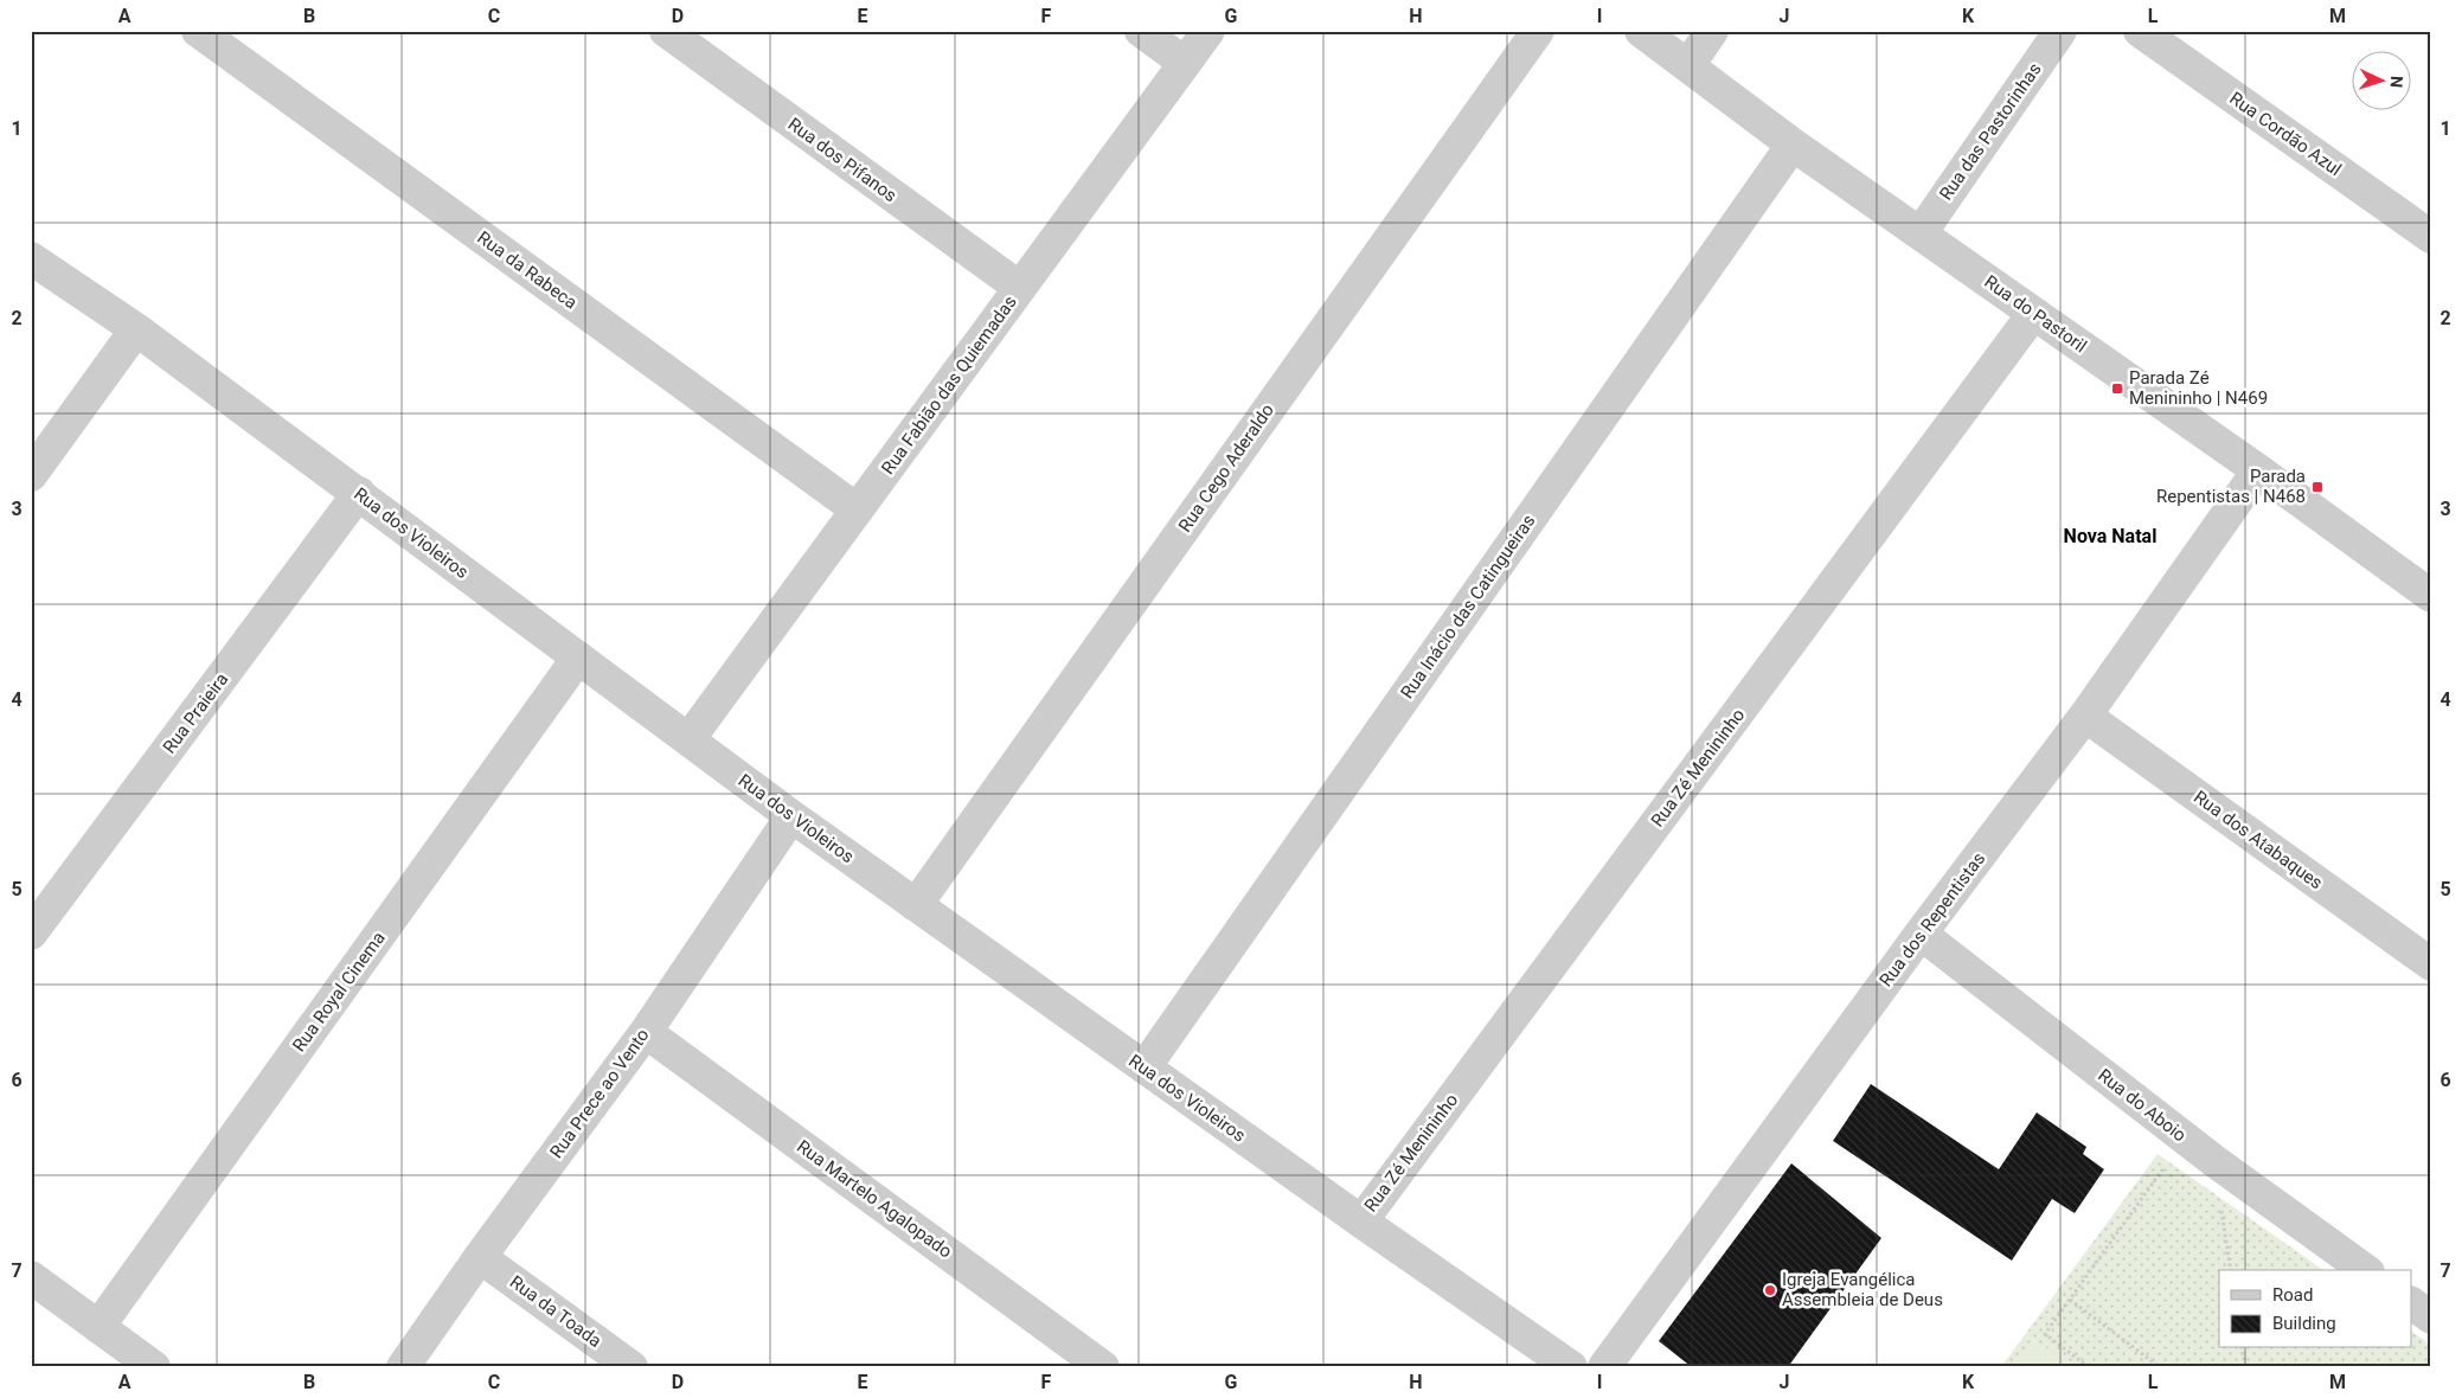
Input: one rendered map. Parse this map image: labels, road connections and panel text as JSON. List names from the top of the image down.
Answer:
{
  "streets": {
    "street": [
      "Rua das Pastorinhas",
      "Rua Cordão Azul",
      "Rua dos Pifanos",
      "Rua da Rabeca",
      "Rua do Pastoril",
      "Rua Fabião das Quiemadas",
      "Rua Cego Aderaldo",
      "Rua dos Violeiros",
      "Rua Inácio das Catingueiras",
      "Rua Praieira",
      "Rua Zé Menininho",
      "Rua dos Atabaques",
      "Rua dos Repentistas",
      "Rua Royal Cinema",
      "Rua Prece ao Vento",
      "Rua do Aboio",
      "Rua Martelo Agalopado",
      "Rua da Toada"
    ]
  },
  "crossings": [
    ["Rua das Pastorinhas", "Rua do Pastoril"],
    ["Rua dos Pifanos", "Rua Fabião das Quiemadas"],
    ["Rua da Rabeca", "Rua Fabião das Quiemadas"],
    ["Rua do Pastoril", "Rua Inácio das Catingueiras"],
    ["Rua do Pastoril", "Rua Zé Menininho"],
    ["Rua do Pastoril", "Rua dos Repentistas"],
    ["Rua Fabião das Quiemadas", "Rua dos Violeiros"],
    ["Rua Cego Aderaldo", "Rua dos Violeiros"],
    ["Rua dos Violeiros", "Rua Inácio das Catingueiras"],
    ["Rua dos Violeiros", "Rua Praieira"],
    ["Rua dos Violeiros", "Rua Zé Menininho"],
    ["Rua dos Violeiros", "Rua Royal Cinema"],
    ["Rua dos Violeiros", "Rua Prece ao Vento"],
    ["Rua dos Atabaques", "Rua dos Repentistas"],
    ["Rua dos Repentistas", "Rua do Aboio"],
    ["Rua Prece ao Vento", "Rua Martelo Agalopado"],
    ["Rua Prece ao Vento", "Rua da Toada"]
  ],
  "districts": ["Nova Natal"],
  "places": {
    "transit": ["Parada Zé Menininho | N469", "Parada Repentistas | N468"],
    "other": ["Igreja Evangélica Assembleia de Deus"]
  },
  "legend": ["Road", "Building"],
  "north": "right",
  "grid": {
    "columns": [
      "A",
      "B",
      "C",
      "D",
      "E",
      "F",
      "G",
      "H",
      "I",
      "J",
      "K",
      "L",
      "M"
    ],
    "rows": [
      "1",
      "2",
      "3",
      "4",
      "5",
      "6",
      "7"
    ]
  }
}
